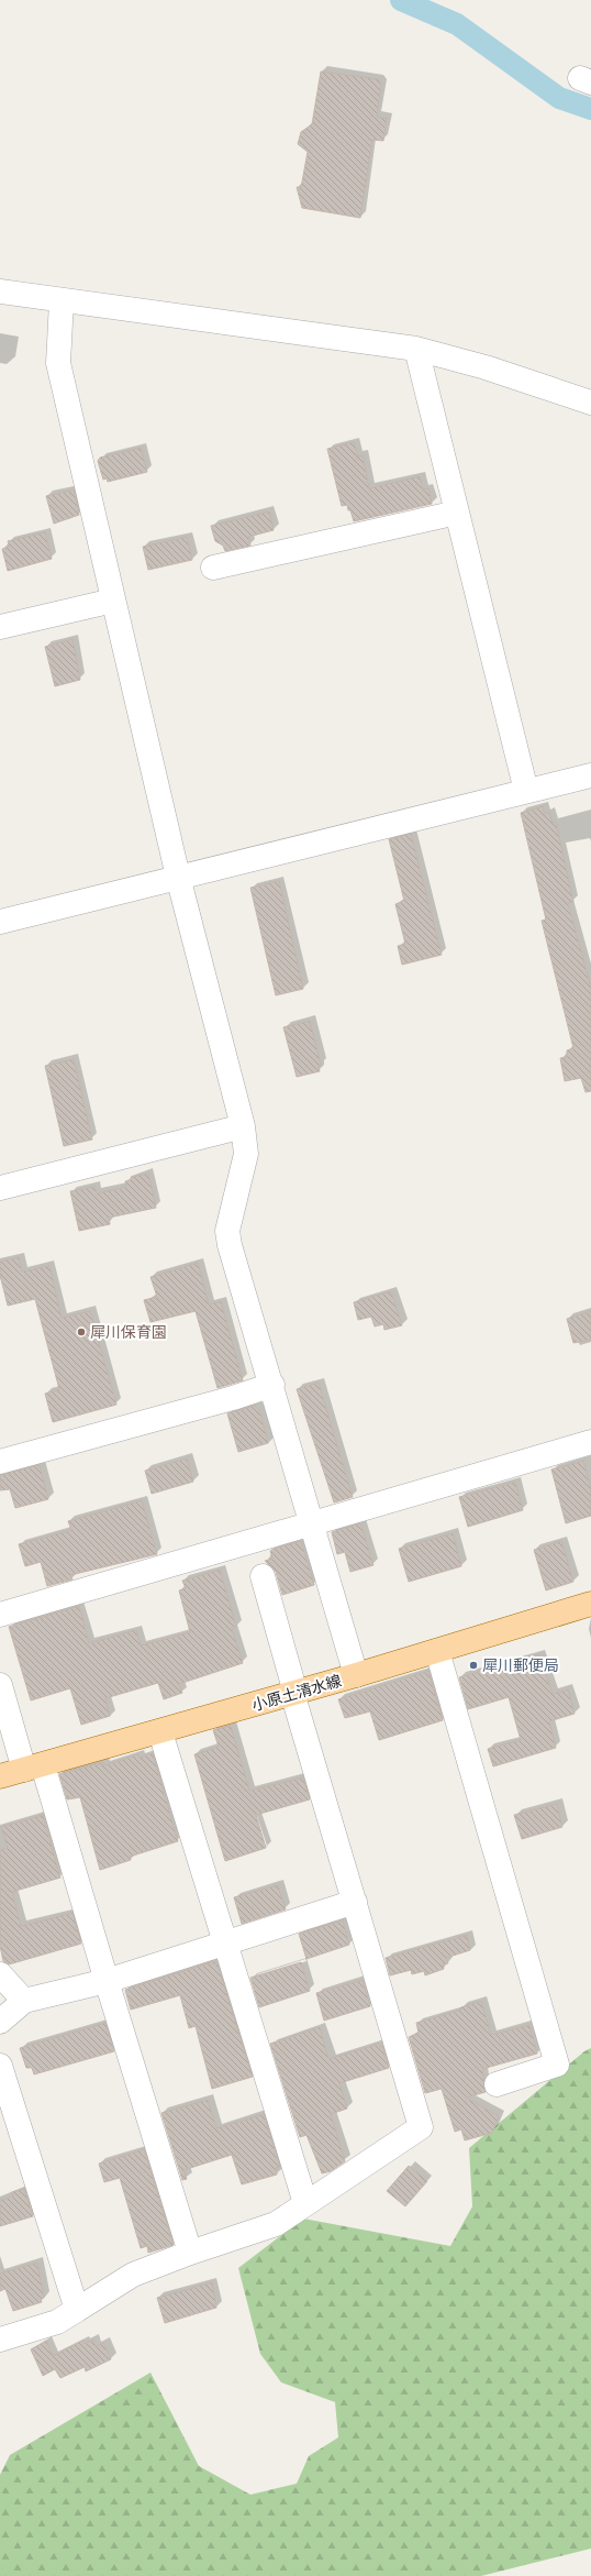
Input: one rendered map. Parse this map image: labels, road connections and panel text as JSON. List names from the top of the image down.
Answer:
{
  "streets": {
    "main road": ["小原土清水線"]
  },
  "places": ["犀川保育園", "犀川郵便局"]
}
